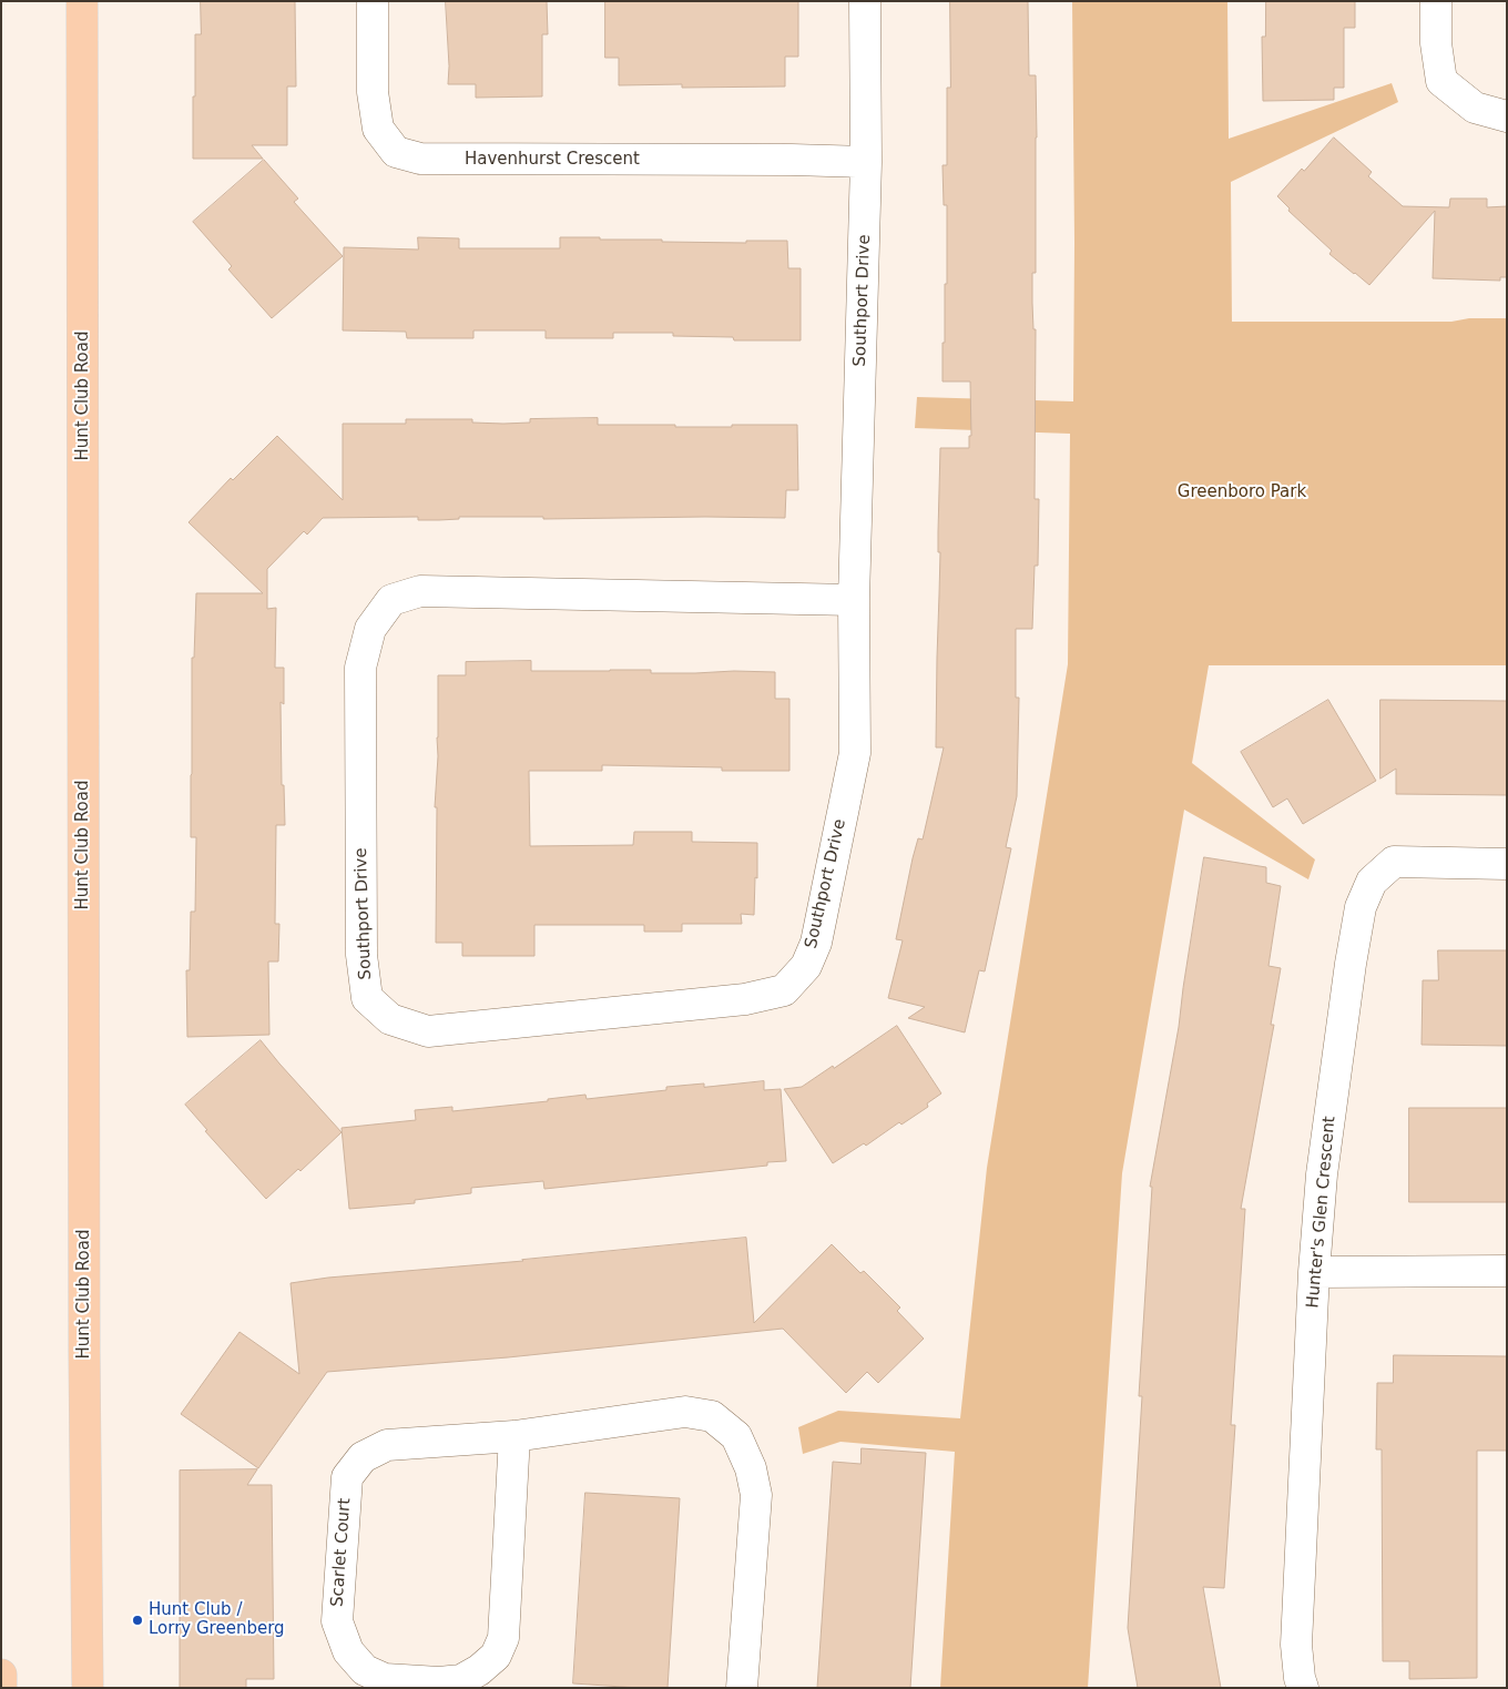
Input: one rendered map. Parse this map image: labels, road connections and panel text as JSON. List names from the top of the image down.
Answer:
{
  "streets": {
    "main road": ["Hunt Club Road"],
    "street": [
      "Havenhurst Crescent",
      "Southport Drive",
      "Hunter's Glen Crescent",
      "Scarlet Court"
    ]
  },
  "crossings": [
    ["Havenhurst Crescent", "Southport Drive"]
  ],
  "parks": ["Greenboro Park"],
  "places": ["Hunt Club / Lorry Greenberg"]
}
